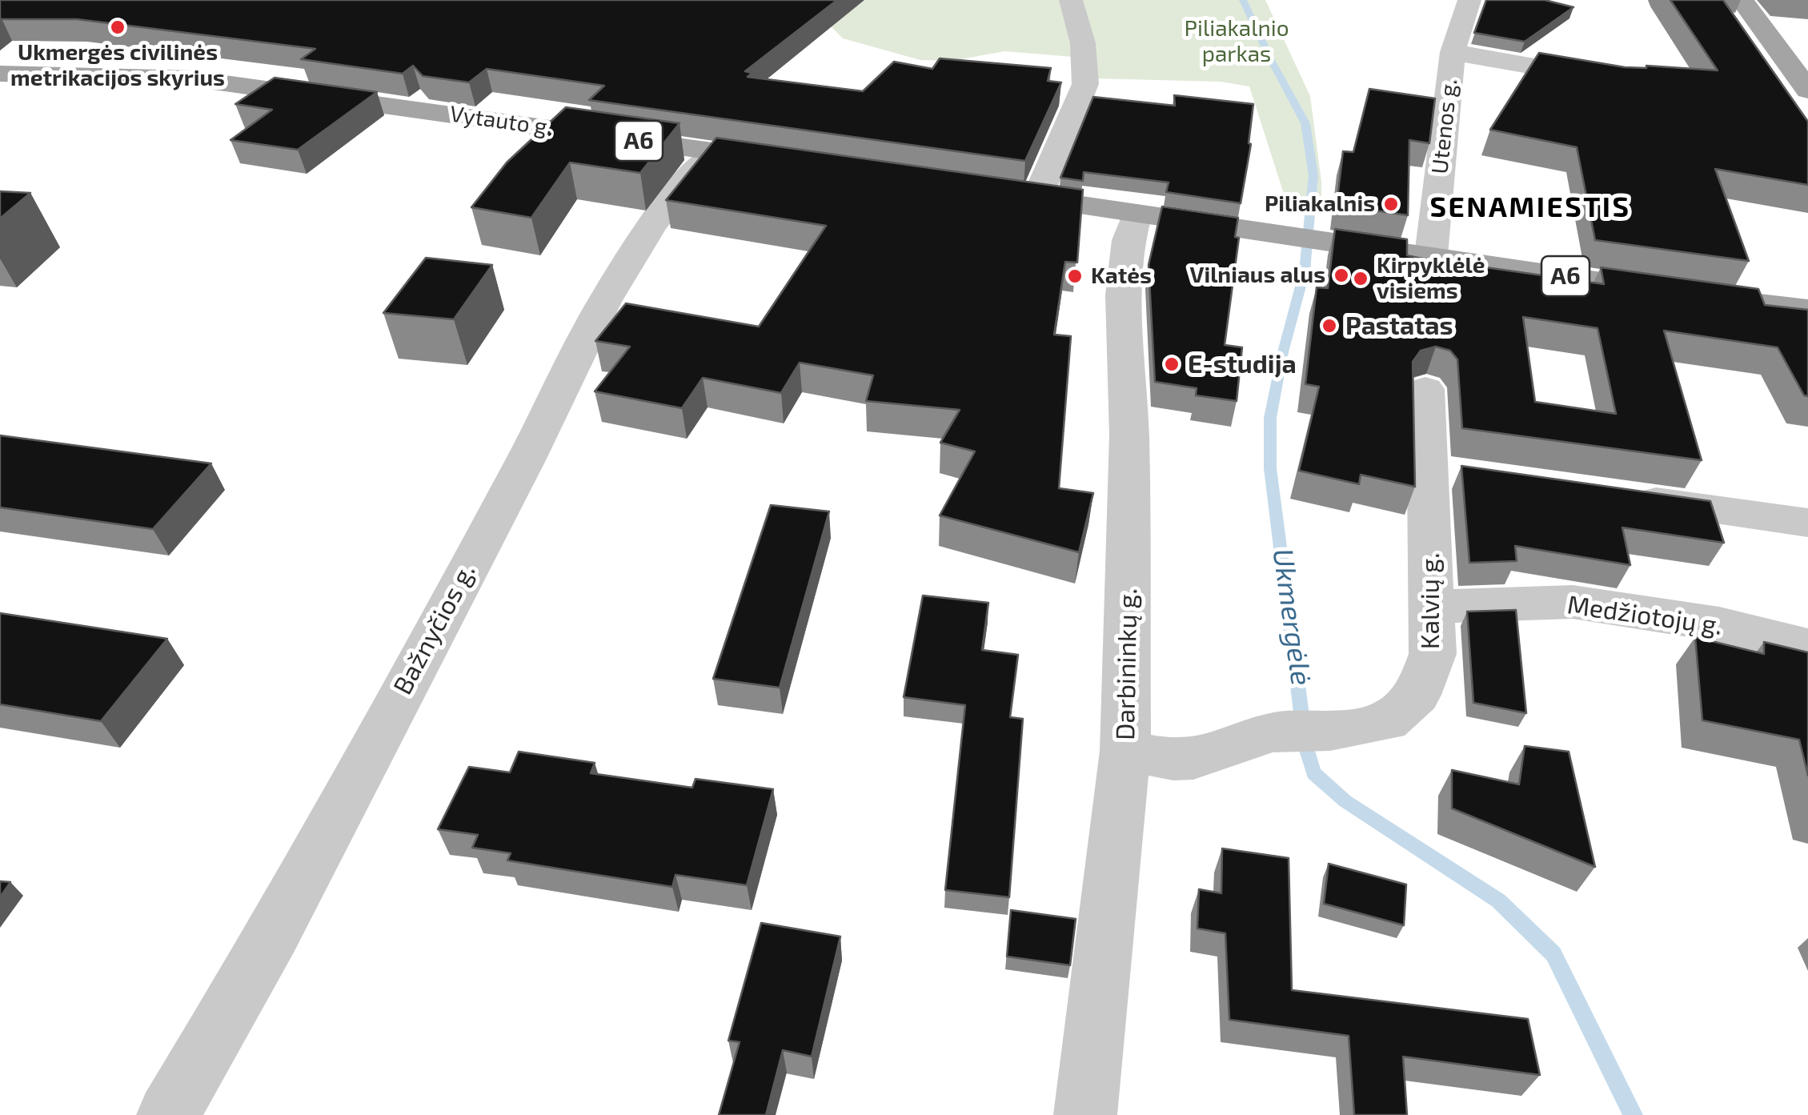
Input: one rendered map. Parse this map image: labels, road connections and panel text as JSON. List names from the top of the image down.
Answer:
{
  "streets": {
    "main road": ["Vytauto g.", "A6"],
    "street": [
      "Utenos g.",
      "Kalvių g.",
      "Medžiotojų g.",
      "Bažnyčios g.",
      "Darbininkų g."
    ]
  },
  "crossings": [
    ["Vytauto g.", "Bažnyčios g."],
    ["Utenos g.", "A6"],
    ["A6", "Darbininkų g."],
    ["Kalvių g.", "Medžiotojų g."],
    ["Kalvių g.", "Darbininkų g."]
  ],
  "districts": ["SENAMIESTIS"],
  "water": ["Ukmergėlė"],
  "parks": ["Piliakalnio parkas"],
  "places": [
    "Ukmergės civilinės metrikacijos skyrius",
    "Piliakalnis",
    "Vilniaus alus",
    "Katės",
    "Kirpyklėlė visiems",
    "Pastatas",
    "E-studija"
  ]
}
